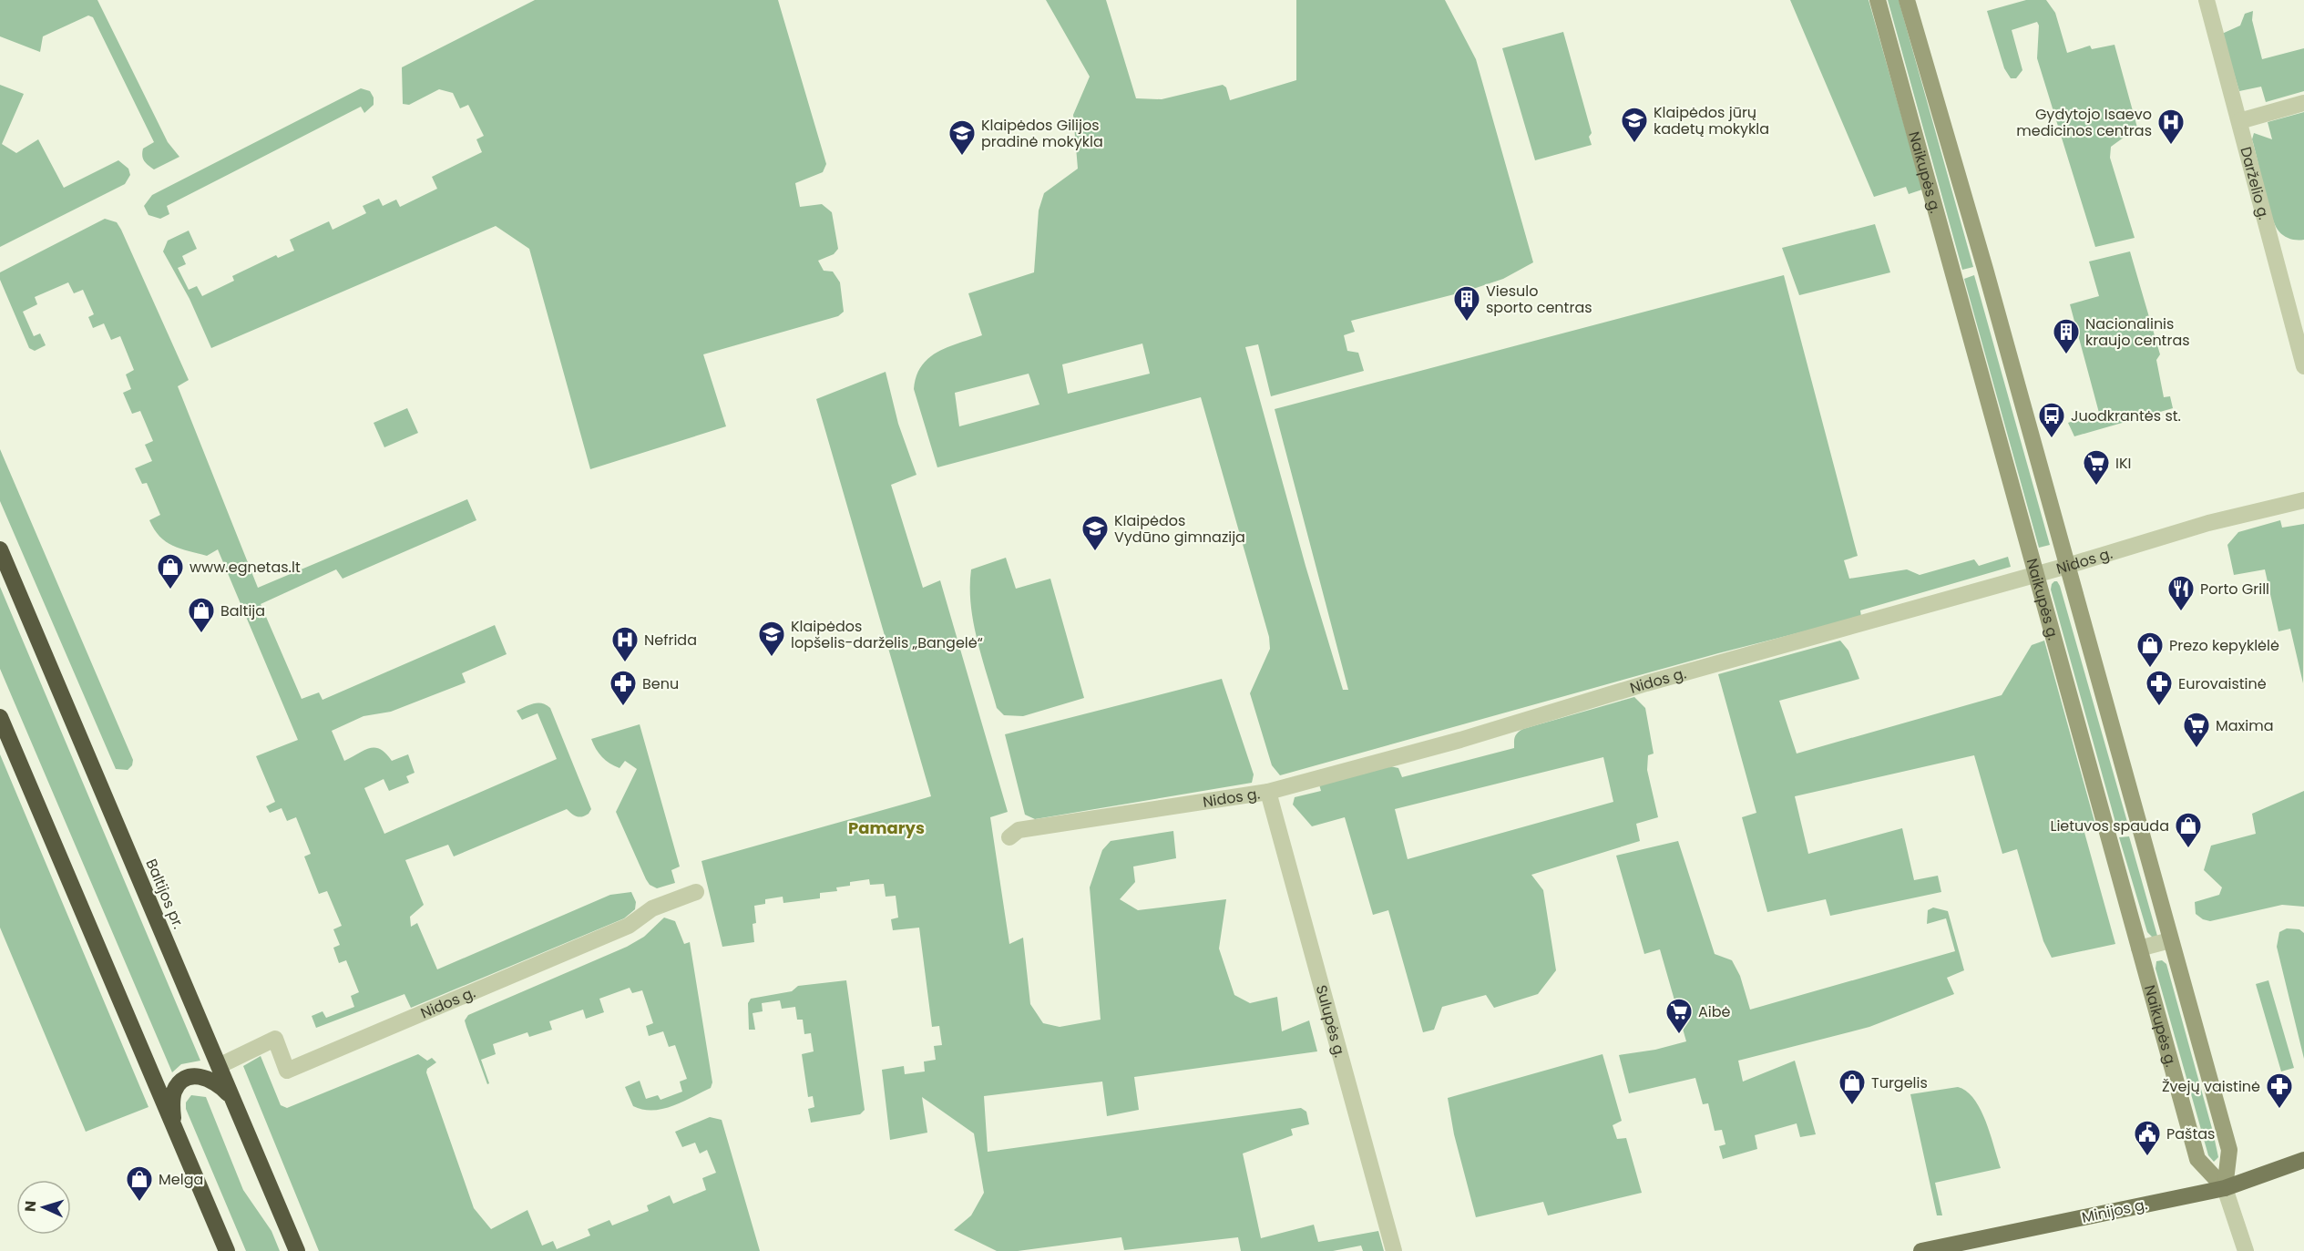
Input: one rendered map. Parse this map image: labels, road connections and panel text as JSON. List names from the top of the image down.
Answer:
{
  "streets": {
    "highway": ["Baltijos pr."],
    "main road": ["Minijos g."],
    "street": [
      "Naikupės g.",
      "Darželio g.",
      "Nidos g.",
      "Sulupės g."
    ]
  },
  "crossings": [
    ["Naikupės g.", "Nidos g."],
    ["Naikupės g.", "Minijos g."],
    ["Nidos g.", "Baltijos pr."],
    ["Nidos g.", "Sulupės g."]
  ],
  "districts": ["Pamarys"],
  "places": {
    "school or university": [
      "Klaipėdos jūrų kadetų mokykla",
      "Klaipėdos Gilijos pradinė mokykla",
      "Klaipėdos Vydūno gimnazija",
      "Klaipėdos lopšelis-darželis „Bangelė“"
    ],
    "hospital": ["Gydytojo Isaevo medicinos centras", "Nefrida"],
    "building": ["Viesulo sporto centras", "Nacionalinis kraujo centras"],
    "bus stop": ["Juodkrantės st."],
    "supermarket": ["IKI", "Maxima", "Aibė"],
    "shop": [
      "www.egnetas.lt",
      "Baltija",
      "Prezo kepyklėlė",
      "Lietuvos spauda",
      "Turgelis",
      "Melga"
    ],
    "restaurant": ["Porto Grill"],
    "pharmacy": ["Benu", "Eurovaistinė", "Žvejų vaistinė"],
    "public building": ["Paštas"]
  },
  "north": "left"
}
